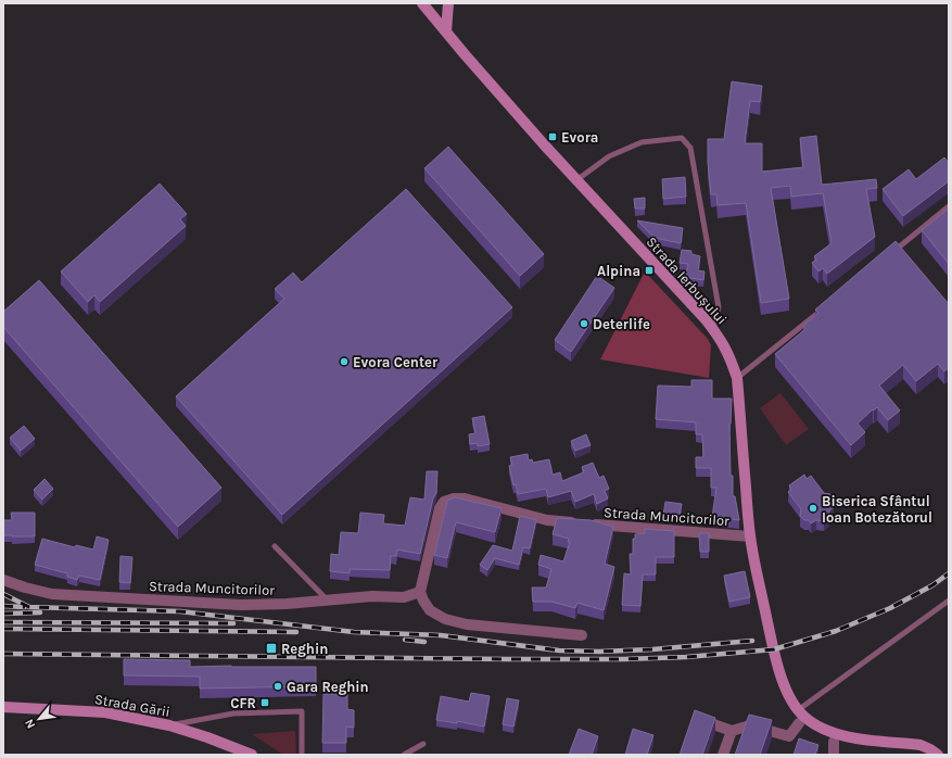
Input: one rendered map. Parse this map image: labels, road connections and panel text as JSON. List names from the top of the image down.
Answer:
{
  "streets": {
    "main road": ["Strada Ierbușului", "Strada Gării"],
    "street": ["Strada Muncitorilor"]
  },
  "crossings": [
    ["Strada Ierbușului", "Strada Muncitorilor"]
  ],
  "places": {
    "transit": [
      "Evora",
      "Alpina",
      "Reghin",
      "CFR"
    ],
    "other": [
      "Deterlife",
      "Evora Center",
      "Biserica Sfântul Ioan Botezătorul",
      "Gara Reghin"
    ]
  },
  "north": "bottom left"
}
